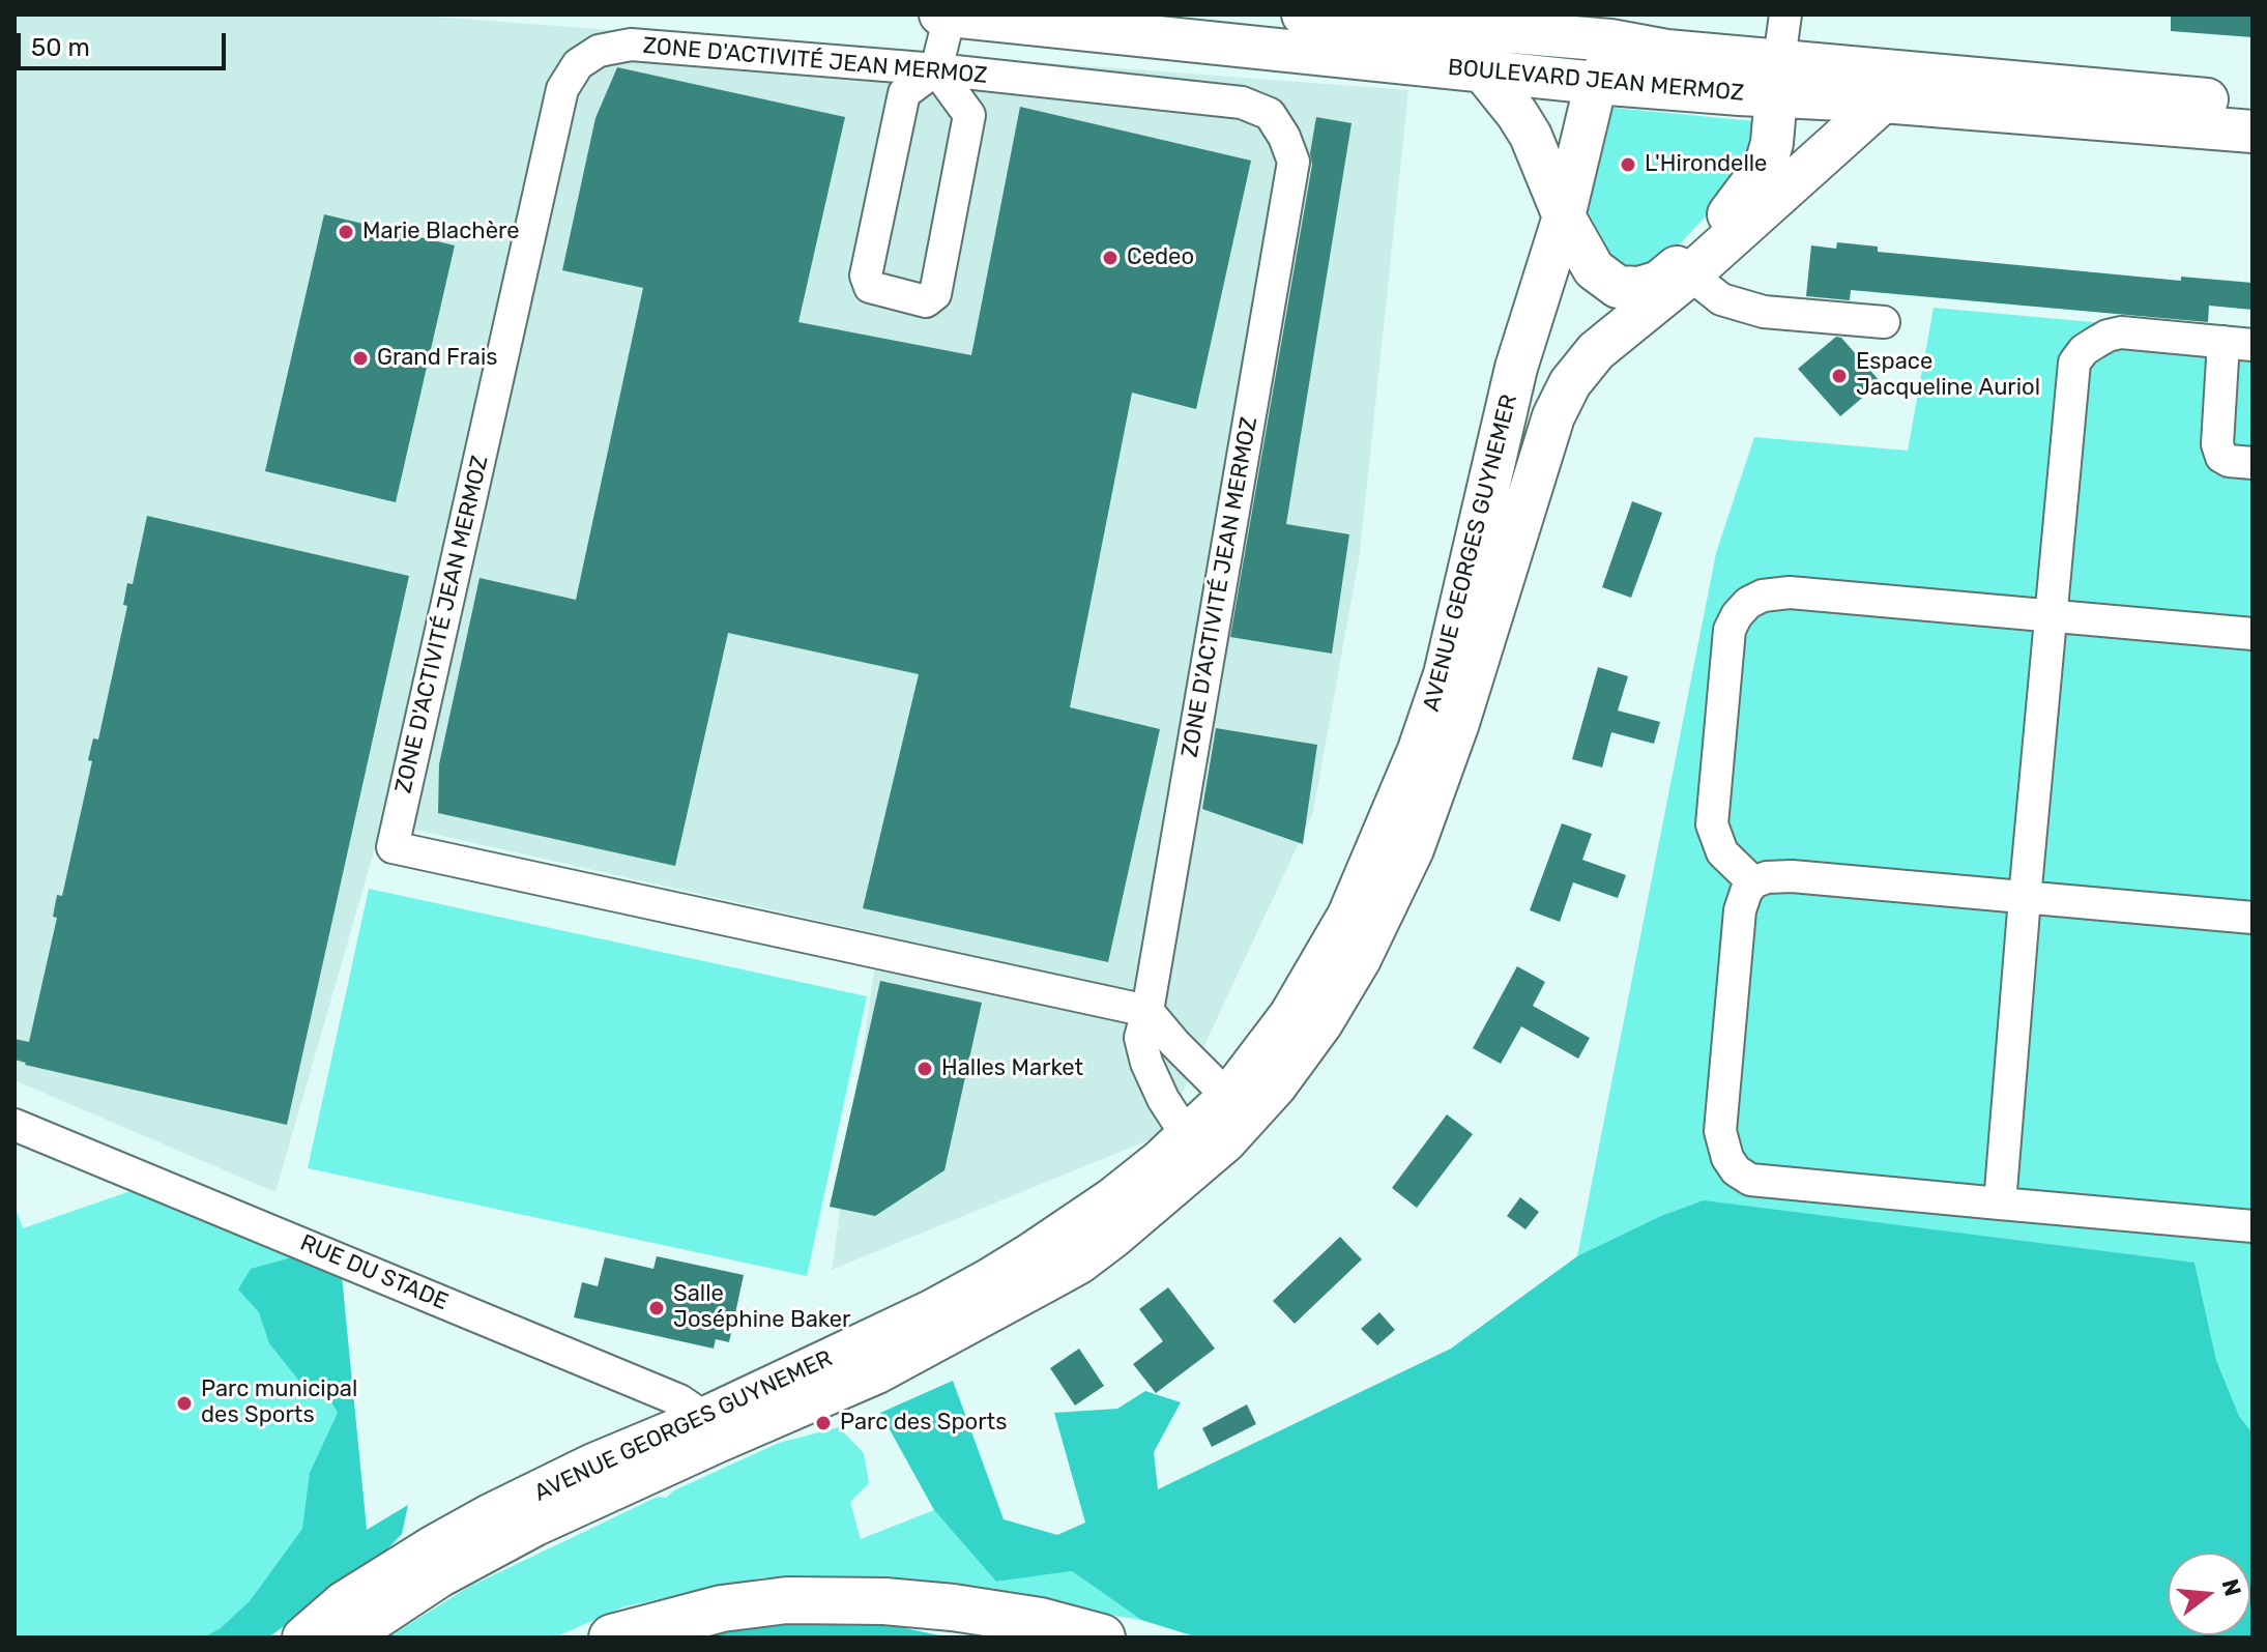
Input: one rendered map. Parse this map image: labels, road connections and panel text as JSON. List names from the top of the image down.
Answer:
{
  "streets": {
    "main road": ["BOULEVARD JEAN MERMOZ", "AVENUE GEORGES GUYNEMER"],
    "street": ["ZONE D'ACTIVITÉ JEAN MERMOZ", "RUE DU STADE"]
  },
  "crossings": [
    ["ZONE D'ACTIVITÉ JEAN MERMOZ", "AVENUE GEORGES GUYNEMER"],
    ["BOULEVARD JEAN MERMOZ", "AVENUE GEORGES GUYNEMER"],
    ["AVENUE GEORGES GUYNEMER", "RUE DU STADE"]
  ],
  "places": [
    "L'Hirondelle",
    "Marie Blachère",
    "Cedeo",
    "Grand Frais",
    "Espace Jacqueline Auriol",
    "Halles Market",
    "Salle Joséphine Baker",
    "Parc municipal des Sports",
    "Parc des Sports"
  ],
  "scale_bar": "50 m",
  "north": "right"
}
